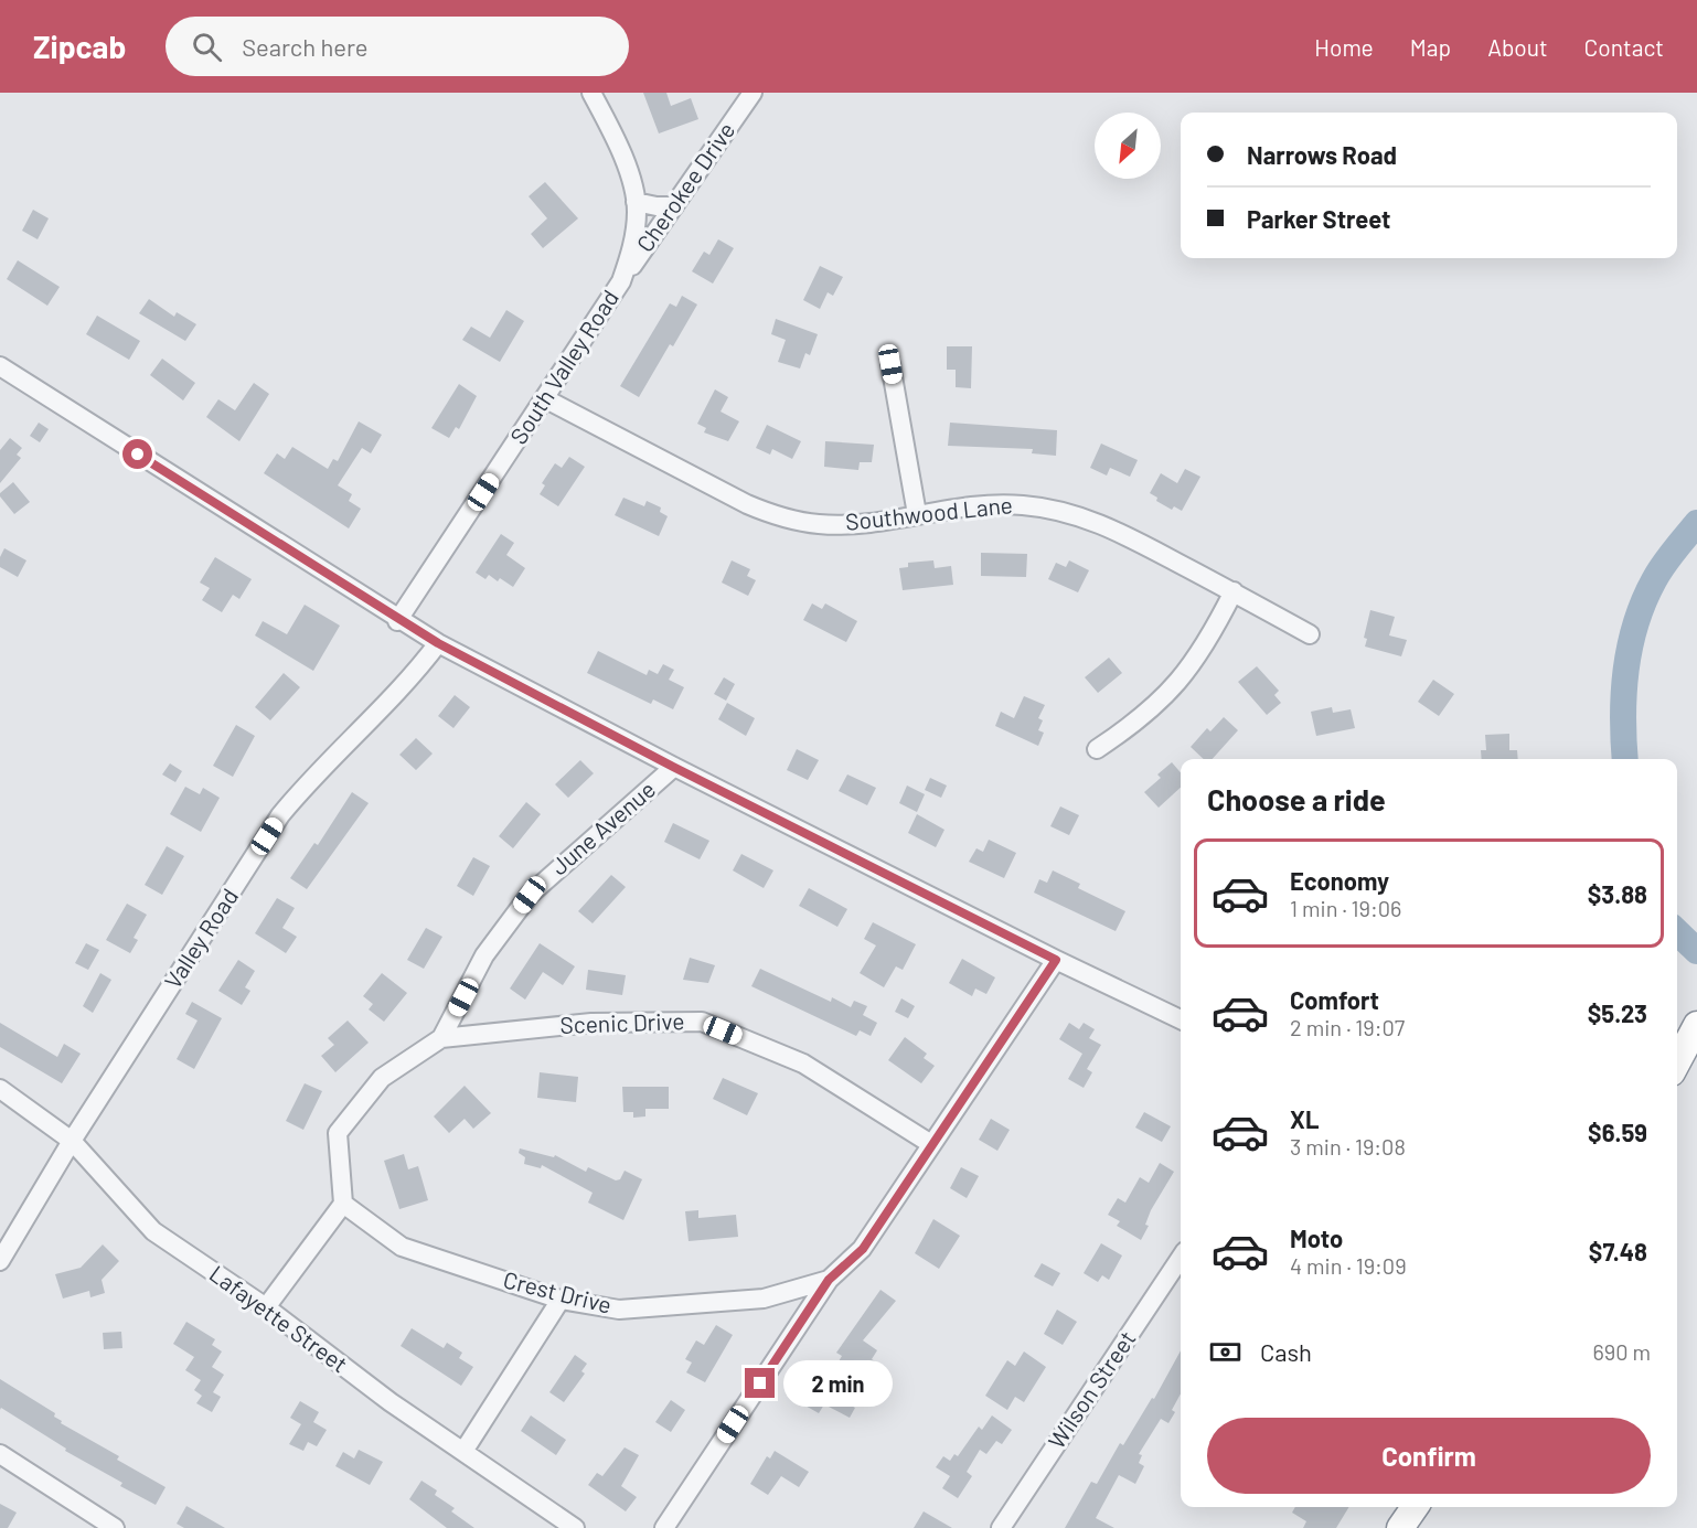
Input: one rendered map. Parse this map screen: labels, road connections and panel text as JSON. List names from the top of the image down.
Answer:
{
  "streets": {
    "street": [
      "Cherokee Drive",
      "South Valley Road",
      "Southwood Lane",
      "June Avenue",
      "Valley Road",
      "Scenic Drive",
      "Crest Drive",
      "Lafayette Street",
      "Wilson Street"
    ]
  },
  "crossings": [
    ["Cherokee Drive", "South Valley Road"],
    ["South Valley Road", "Southwood Lane"],
    ["June Avenue", "Scenic Drive"],
    ["June Avenue", "Crest Drive"],
    ["Valley Road", "Lafayette Street"]
  ],
  "north": "bottom left",
  "page": {
    "header": "Zipcab",
    "search": "Search here",
    "nav": [
      "Home",
      "Map",
      "About",
      "Contact"
    ],
    "banner": ["Narrows Road", "Parker Street"],
    "heading": "Choose a ride",
    "list": [
      {
        "name": "Economy",
        "note": "1 min · 19:06",
        "value": "$3.88"
      },
      {
        "name": "Comfort",
        "note": "2 min · 19:07",
        "value": "$5.23"
      },
      {
        "name": "XL",
        "note": "3 min · 19:08",
        "value": "$6.59"
      },
      {
        "name": "Moto",
        "note": "4 min · 19:09",
        "value": "$7.48"
      }
    ],
    "pay": ["Cash", "690 m"],
    "bubble": "2 min",
    "buttons": "Confirm"
  }
}
